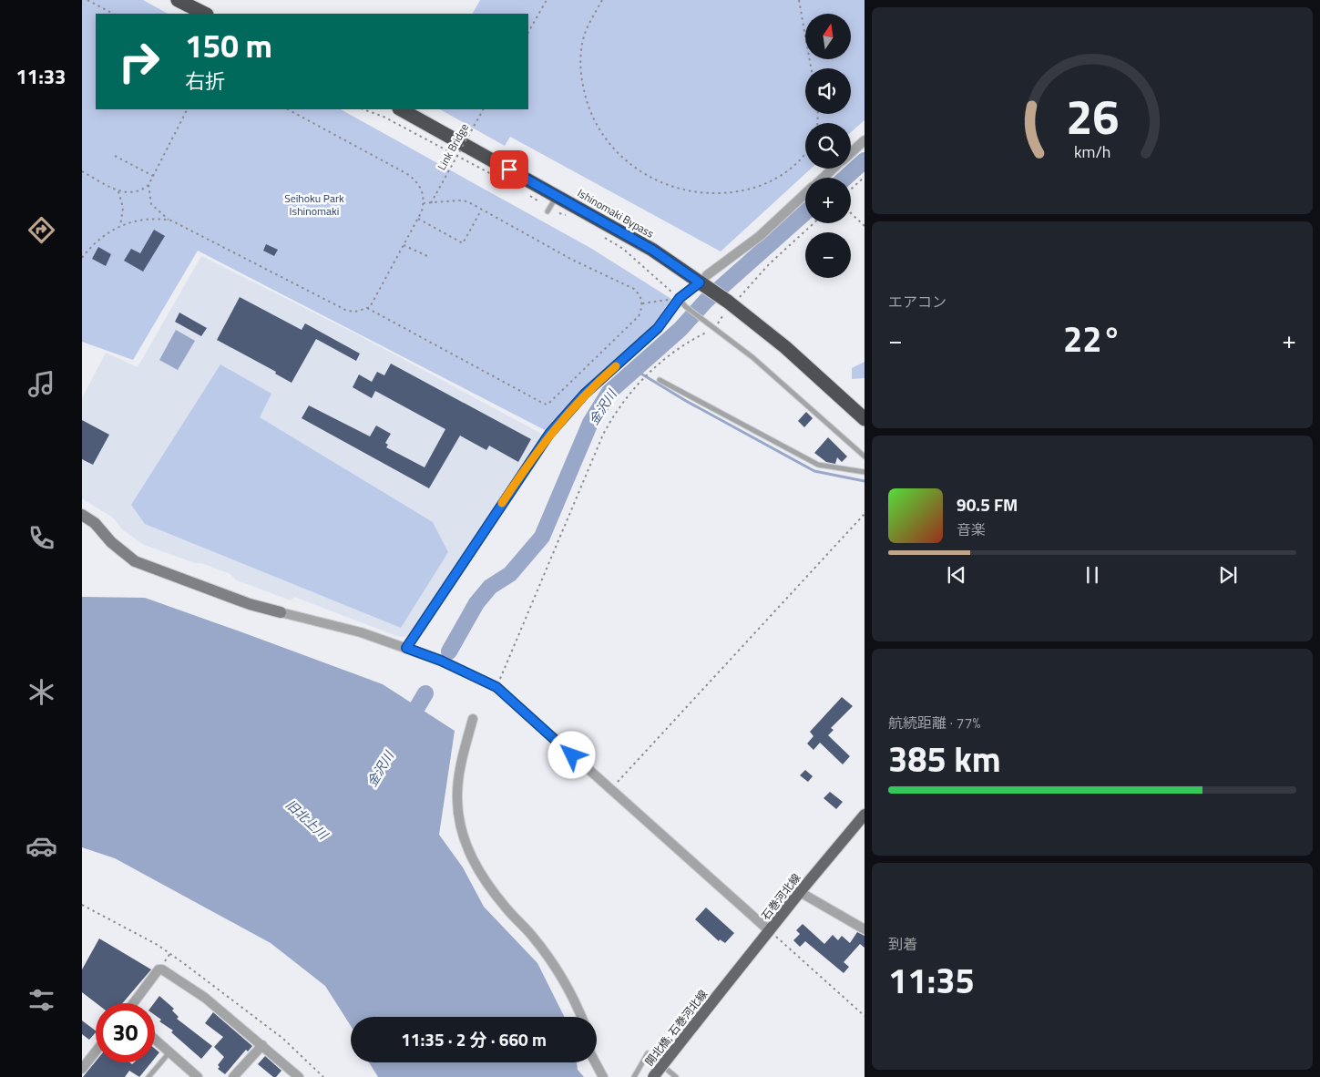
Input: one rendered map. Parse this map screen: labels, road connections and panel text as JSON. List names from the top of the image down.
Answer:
{
  "streets": {
    "highway": ["Ishinomaki Bypass"],
    "main road": ["石巻河北線", "開北橋; 石巻河北線"],
    "path": ["Link Bridge"]
  },
  "crossings": [
    ["石巻河北線", "開北橋; 石巻河北線"]
  ],
  "water": ["金沢川", "旧北上川"],
  "parks": ["Seihoku Park Ishinomaki"],
  "north": "top",
  "page": {
    "tabs": "11:33",
    "map_buttons": ["+", "−"],
    "turn": ["150 m", "右折"],
    "tile": [
      "エアコン",
      ["航続距離 · 77%", "385 km"],
      ["到着", "11:35"]
    ],
    "heat": ["−", "22°", "+"],
    "song": ["90.5 FM", "音楽"],
    "limit": "30",
    "trip": "11:35 · 2 分 · 660 m",
    "gauge": ["26", "km/h"]
  }
}
